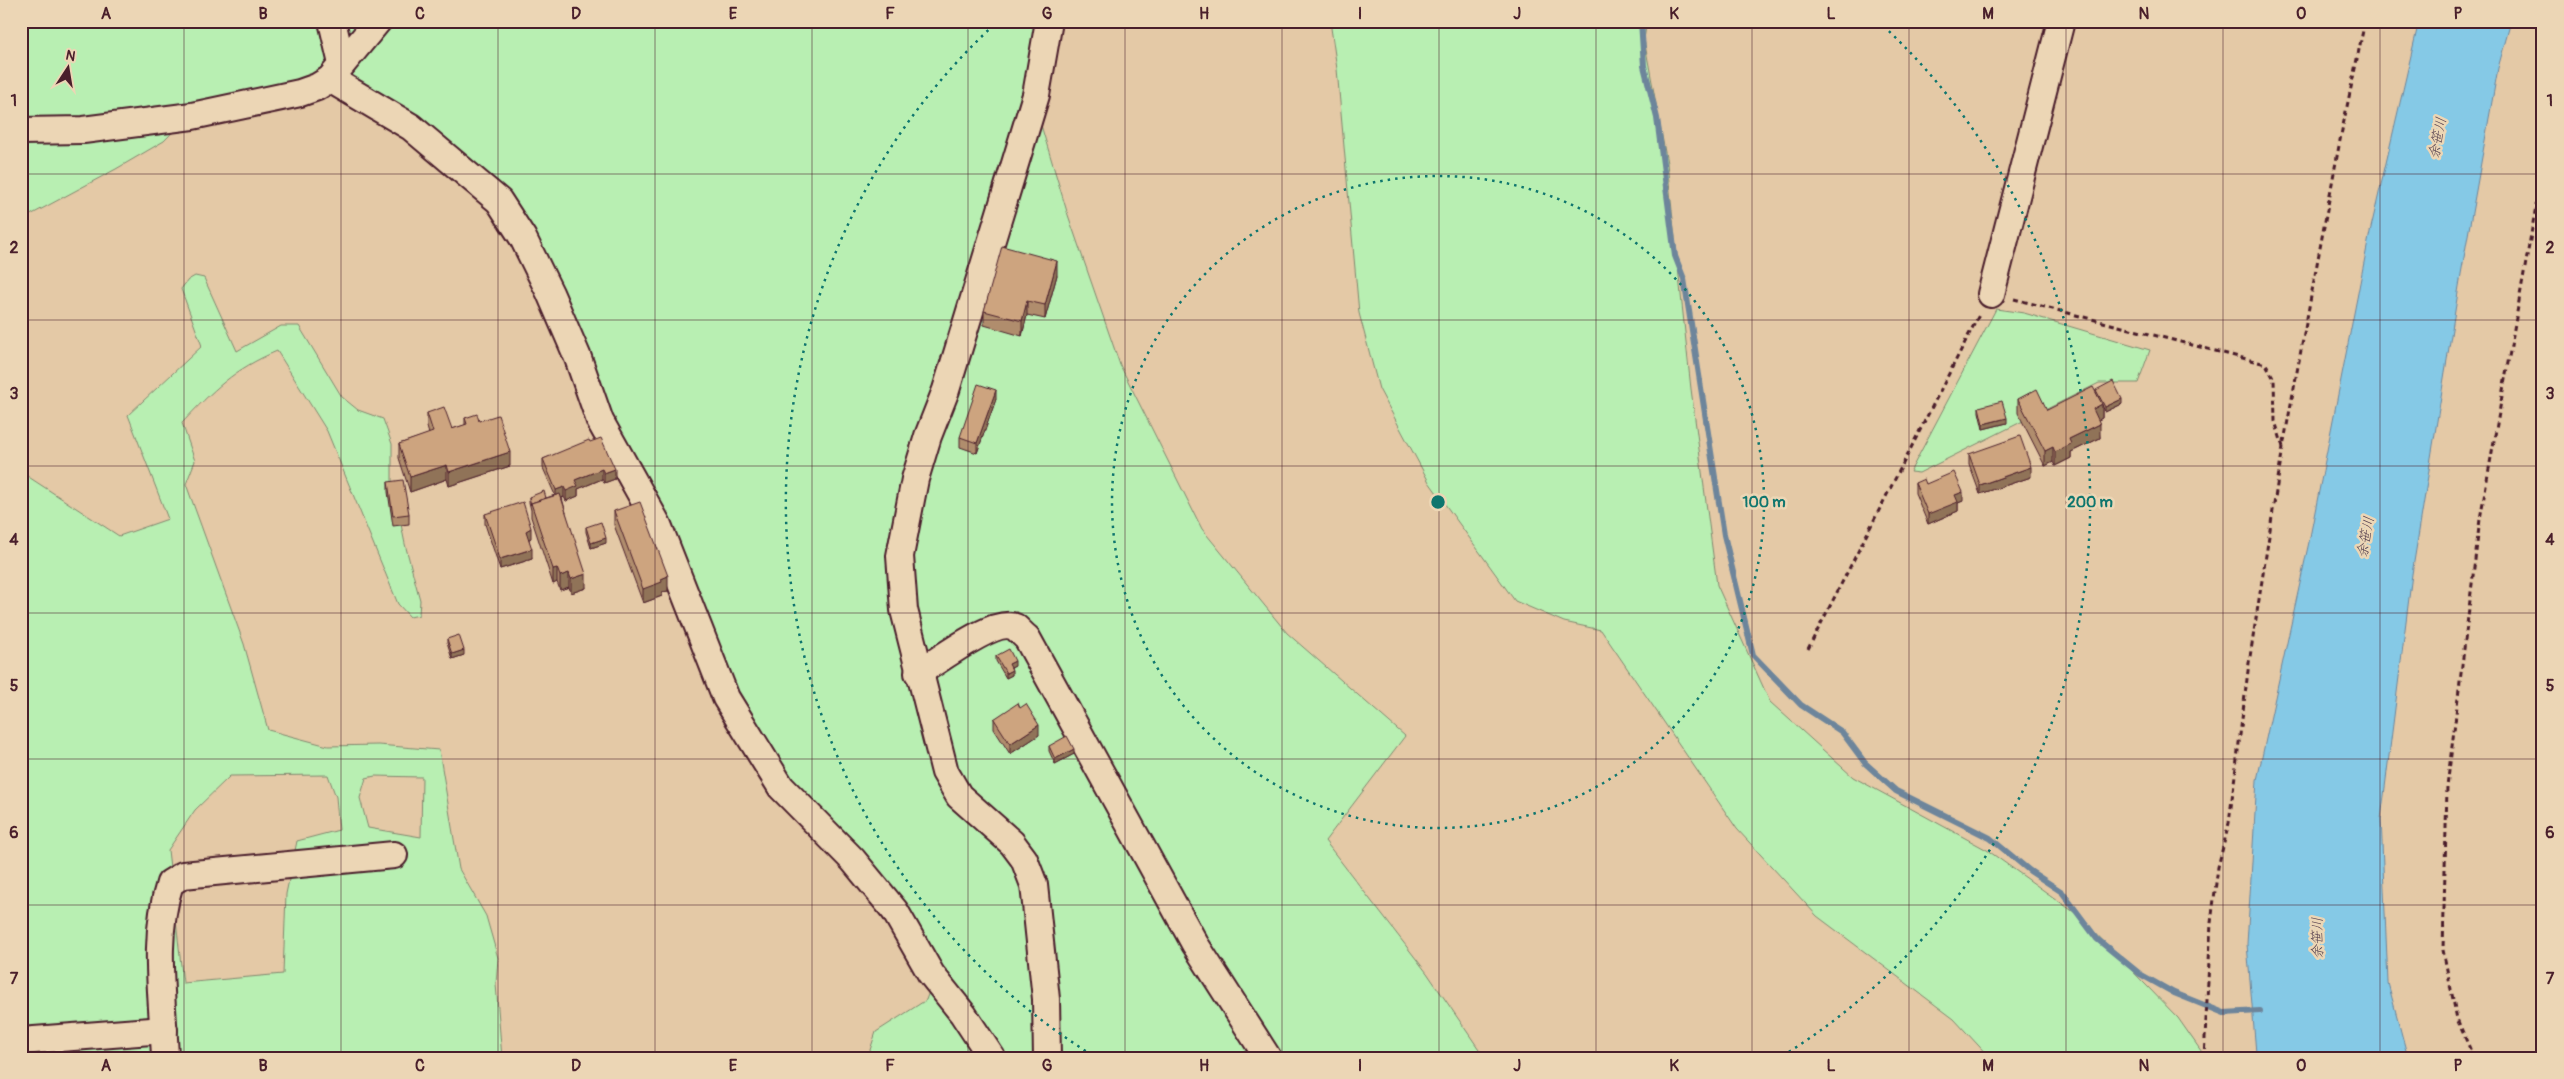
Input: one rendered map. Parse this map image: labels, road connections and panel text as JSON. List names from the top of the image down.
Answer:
{
  "water": ["余笹川"],
  "north": "top",
  "grid": {
    "columns": [
      "A",
      "B",
      "C",
      "D",
      "E",
      "F",
      "G",
      "H",
      "I",
      "J",
      "K",
      "L",
      "M",
      "N",
      "O",
      "P"
    ],
    "rows": [
      "1",
      "2",
      "3",
      "4",
      "5",
      "6",
      "7"
    ]
  },
  "rings": ["100 m", "200 m"]
}
